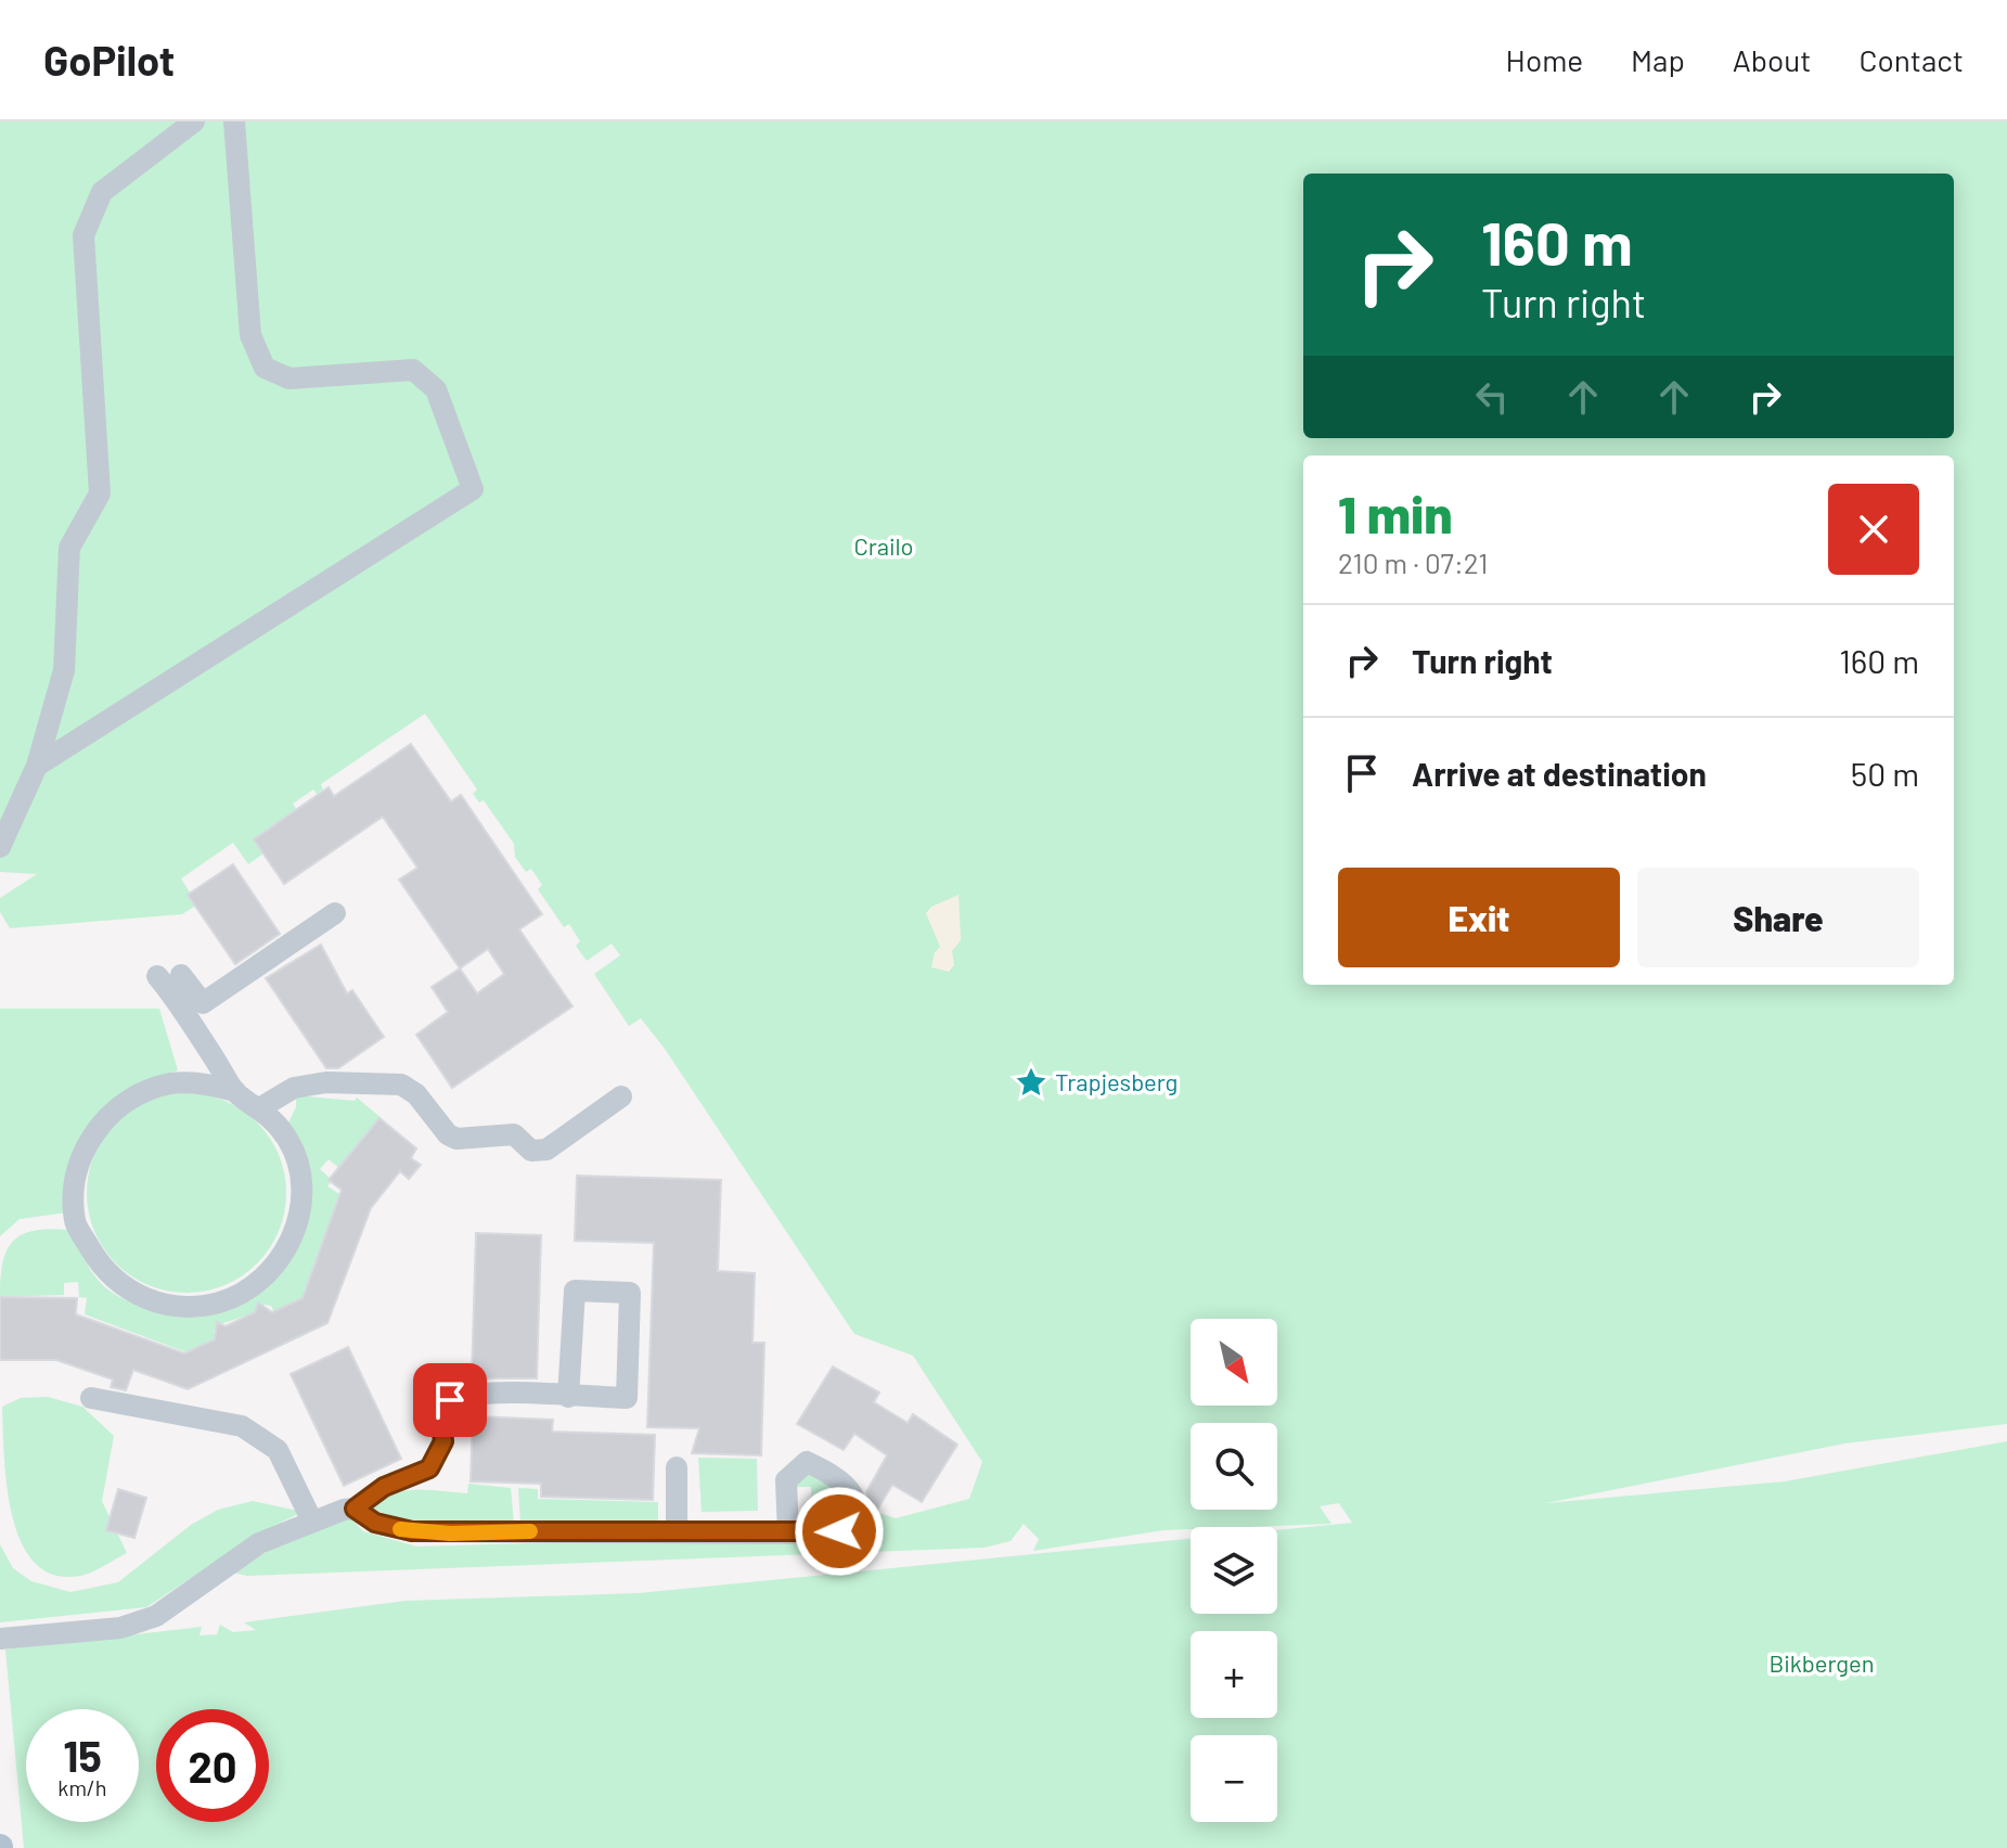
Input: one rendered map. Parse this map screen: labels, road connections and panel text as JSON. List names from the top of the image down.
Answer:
{
  "parks": ["Crailo", "Bikbergen"],
  "places": {
    "place": ["Trapjesberg"]
  },
  "north": "bottom right",
  "page": {
    "header": "GoPilot",
    "nav": [
      "Home",
      "Map",
      "About",
      "Contact"
    ],
    "turn": ["160 m", "Turn right"],
    "heading": ["1 min", "210 m · 07:21"],
    "list": [
      {
        "name": "Turn right",
        "value": "160 m"
      },
      {
        "name": "Arrive at destination",
        "value": "50 m"
      }
    ],
    "buttons": ["Exit", "Share"],
    "map_buttons": ["+", "−"],
    "speed": "15 km/h",
    "limit": "20"
  }
}
